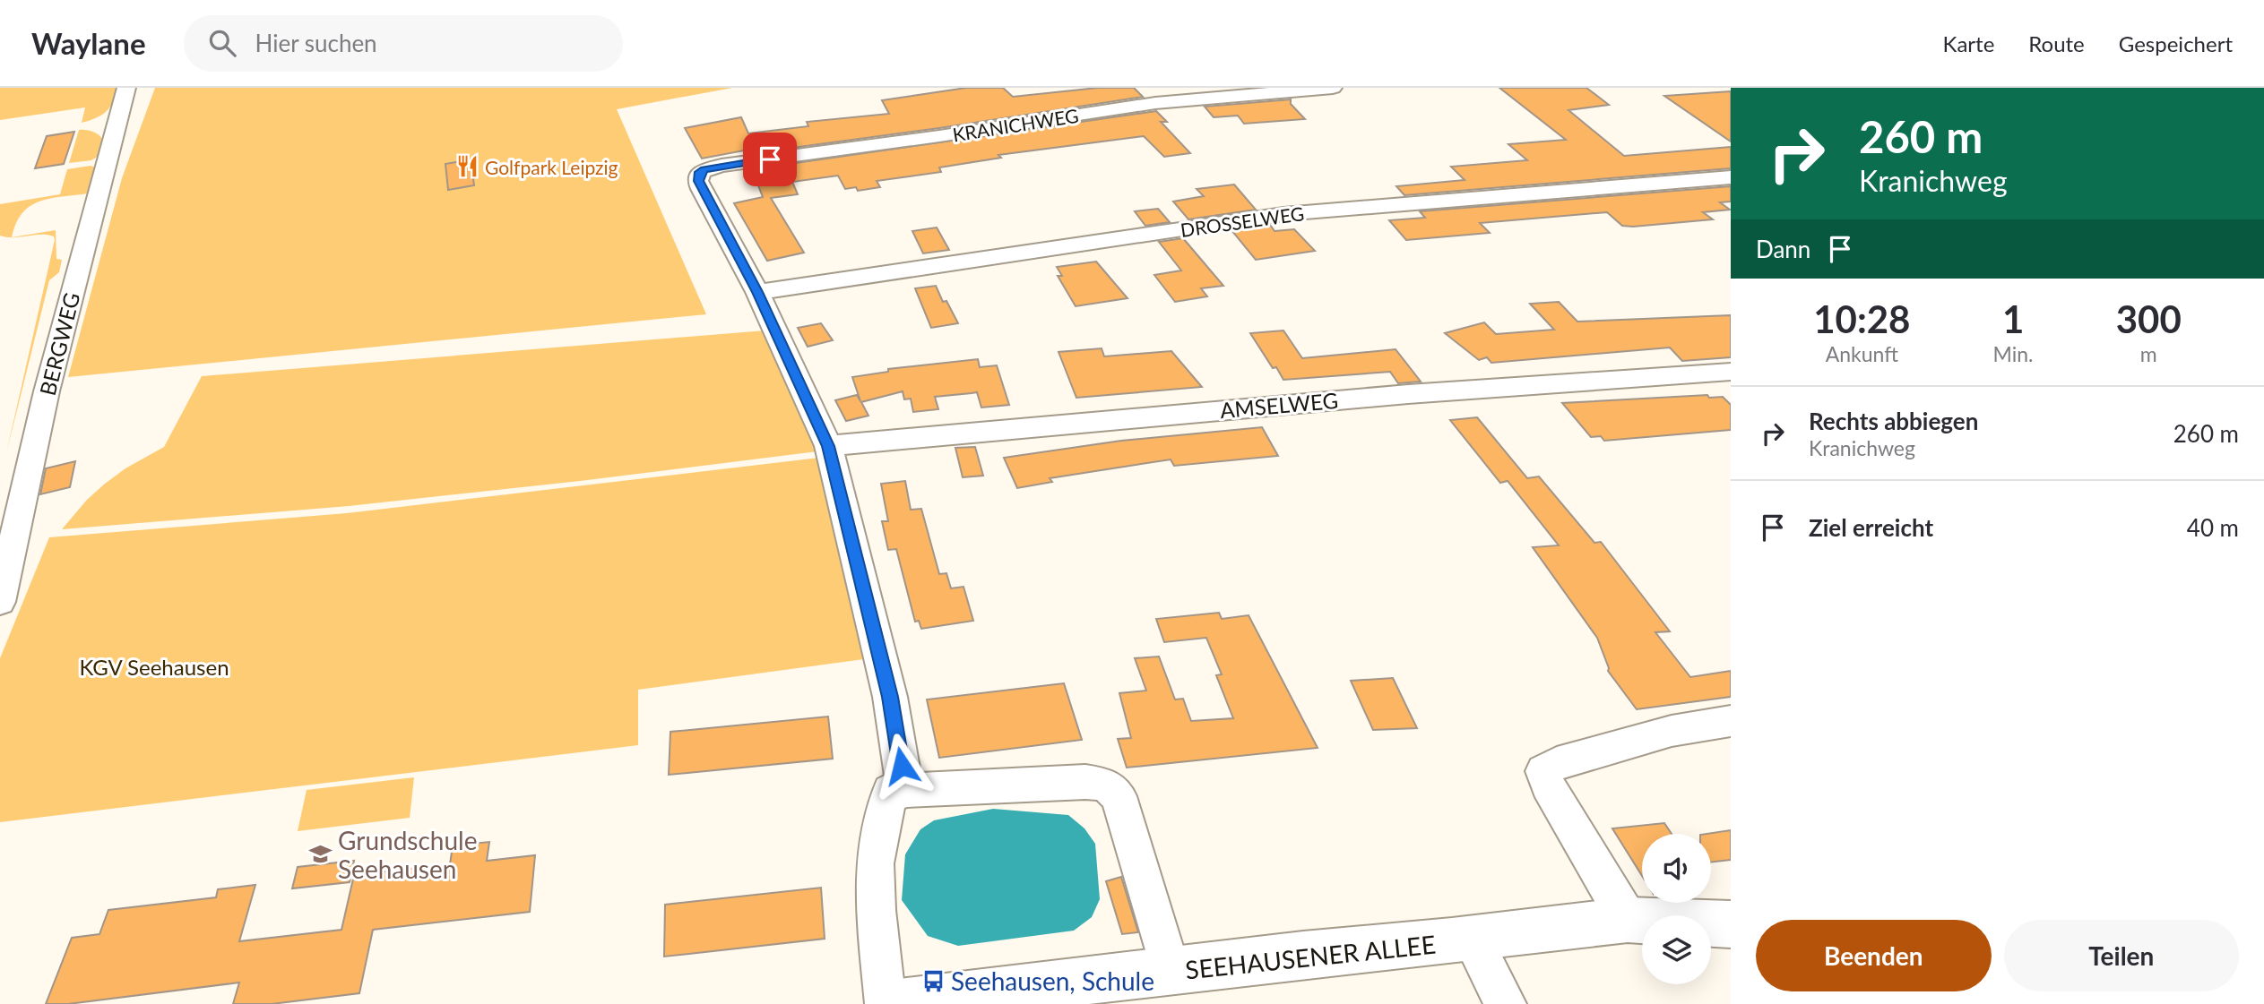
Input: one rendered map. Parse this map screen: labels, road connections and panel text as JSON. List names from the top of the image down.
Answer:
{
  "streets": {
    "street": [
      "KRANICHWEG",
      "DROSSELWEG",
      "BERGWEG",
      "AMSELWEG",
      "SEEHAUSENER ALLEE"
    ]
  },
  "crossings": [
    ["KRANICHWEG", "DROSSELWEG"]
  ],
  "parks": ["KGV Seehausen"],
  "places": {
    "restaurant": ["Golfpark Leipzig"],
    "school or university": ["Grundschule Seehausen"],
    "bus stop": ["Seehausen, Schule"]
  },
  "page": {
    "header": "Waylane",
    "search": "Hier suchen",
    "nav": ["Karte", "Route", "Gespeichert"],
    "turn": ["260 m", "Kranichweg"],
    "then": "Dann",
    "eta": [
      "10:28",
      "Ankunft",
      "1",
      "Min.",
      "300",
      "m"
    ],
    "list": [
      {
        "name": "Rechts abbiegen",
        "note": "Kranichweg",
        "value": "260 m"
      },
      {
        "name": "Ziel erreicht",
        "value": "40 m"
      }
    ],
    "buttons": ["Beenden", "Teilen"]
  }
}
